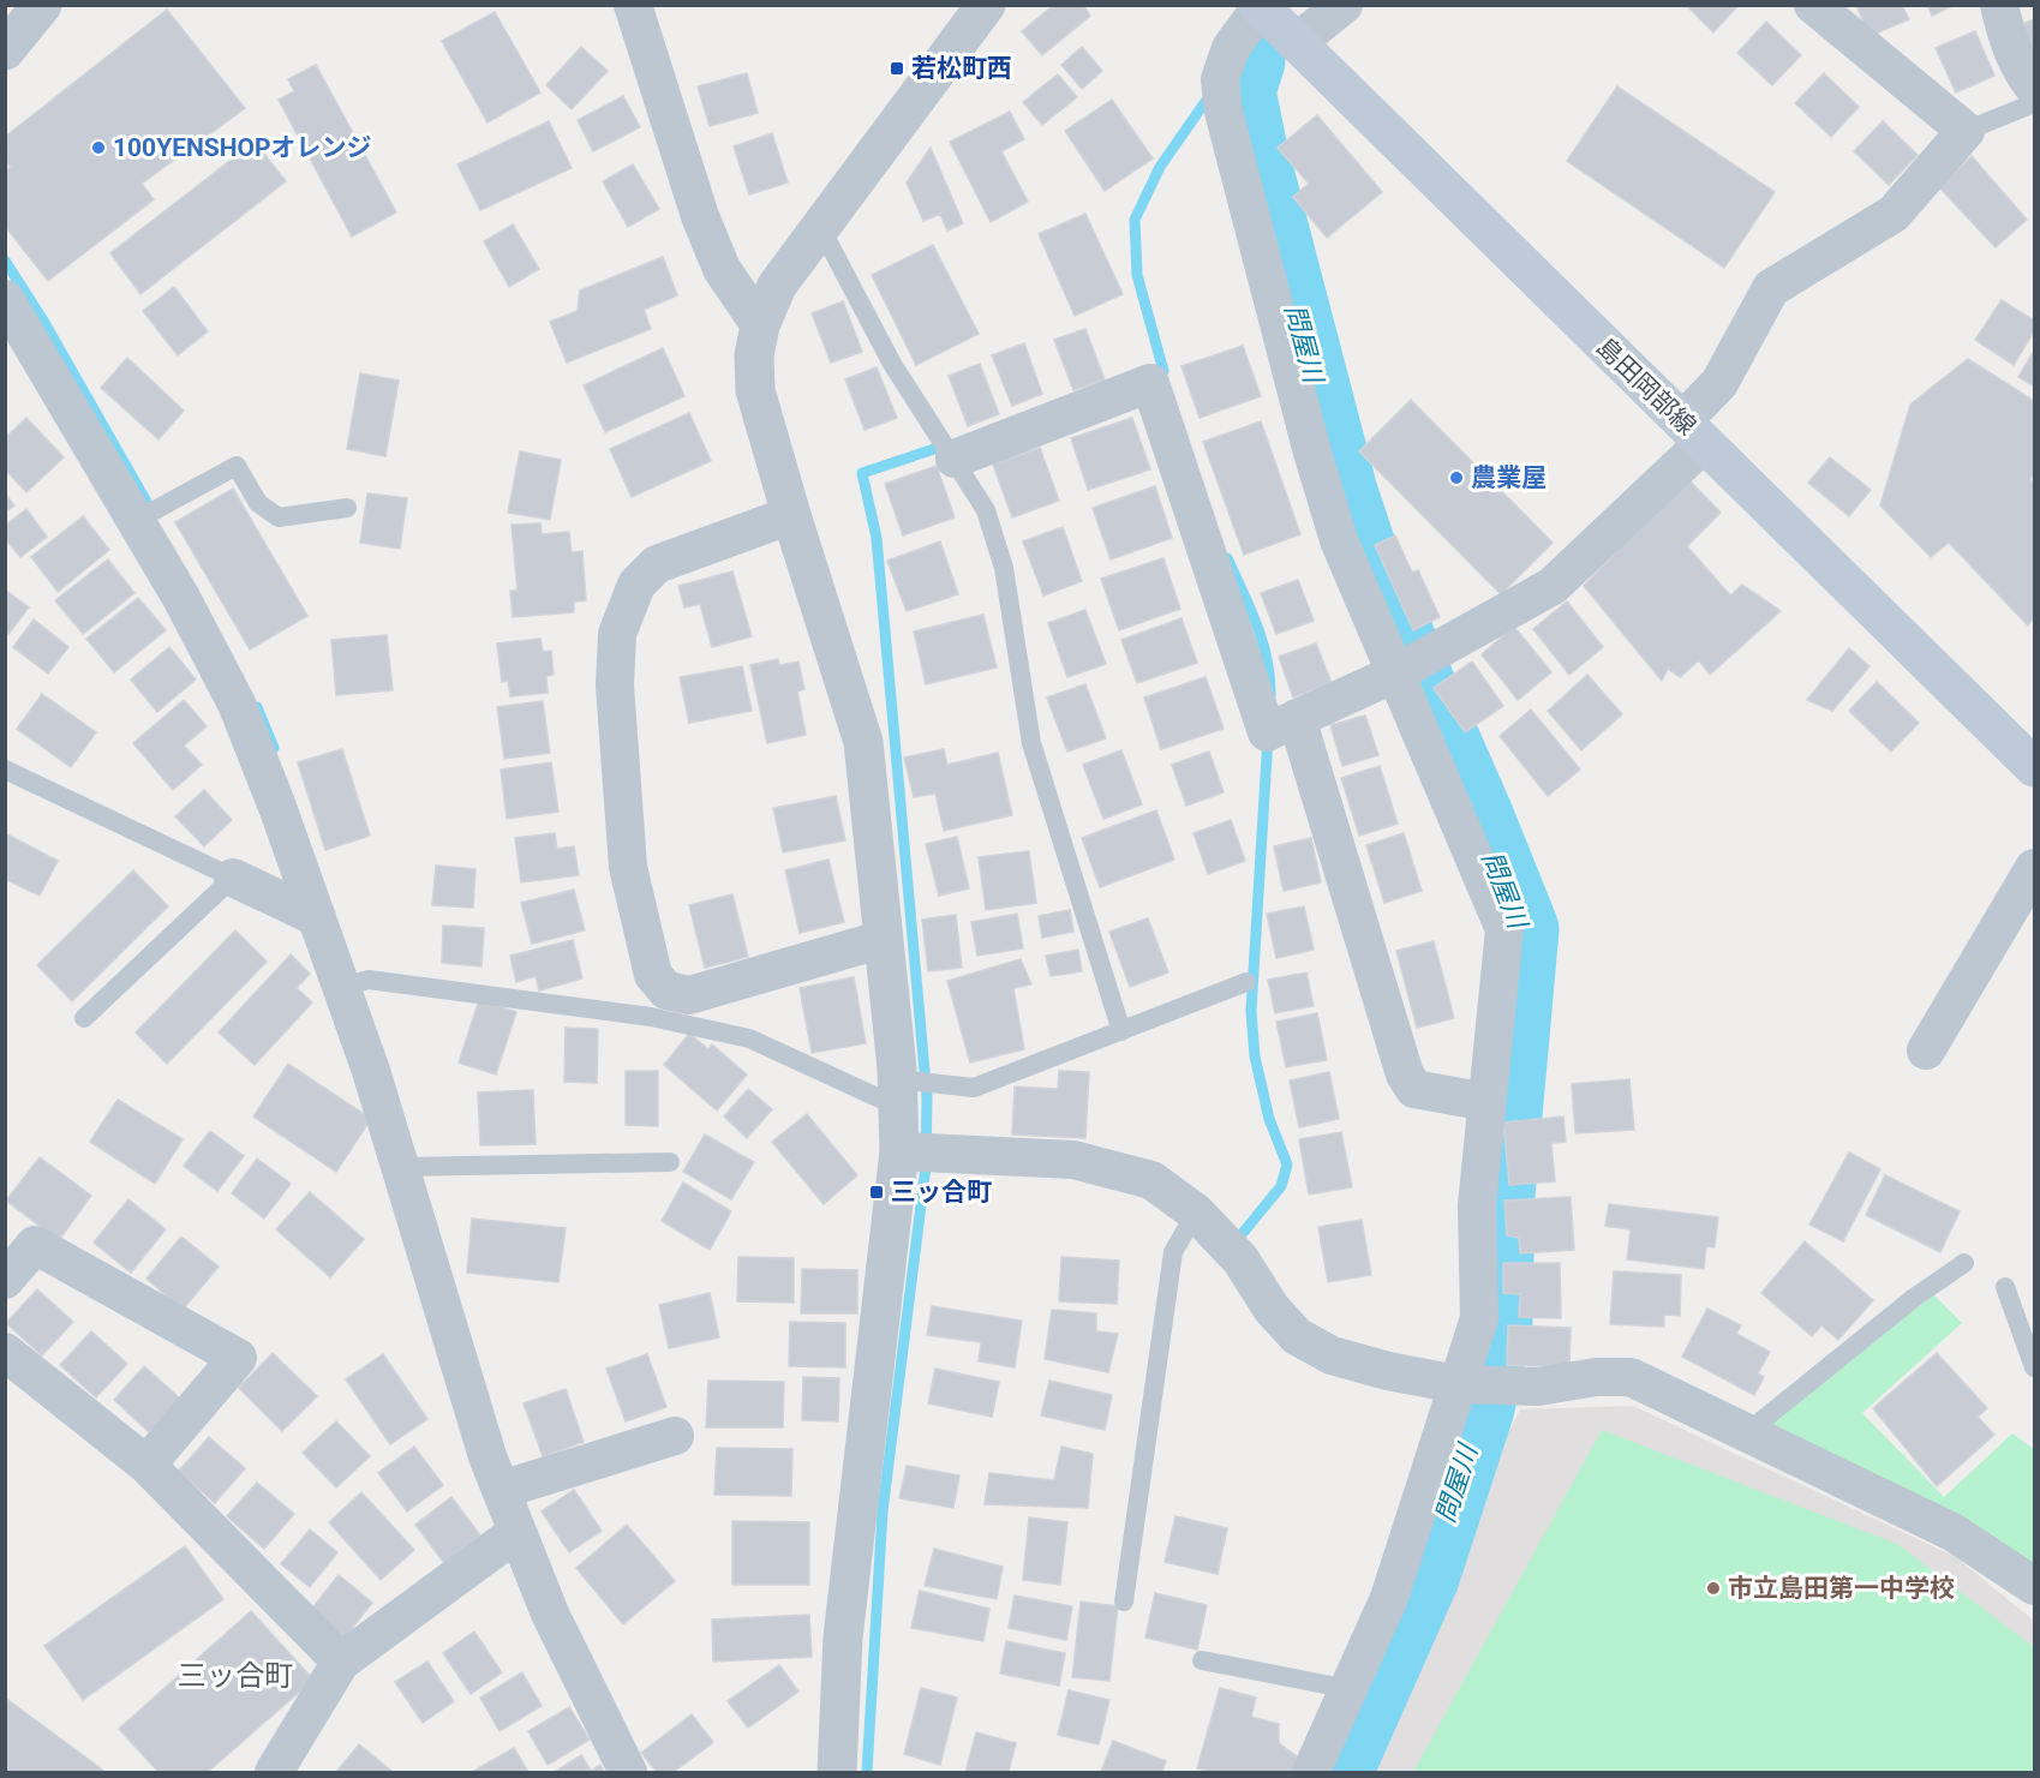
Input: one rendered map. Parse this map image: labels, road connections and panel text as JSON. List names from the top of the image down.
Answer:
{
  "streets": {
    "main road": ["島田岡部線"]
  },
  "districts": ["三ッ合町"],
  "water": ["問屋川"],
  "places": {
    "transit": ["若松町西", "三ッ合町"],
    "other": ["100YENSHOPオレンジ", "農業屋", "市立島田第一中学校"]
  }
}
